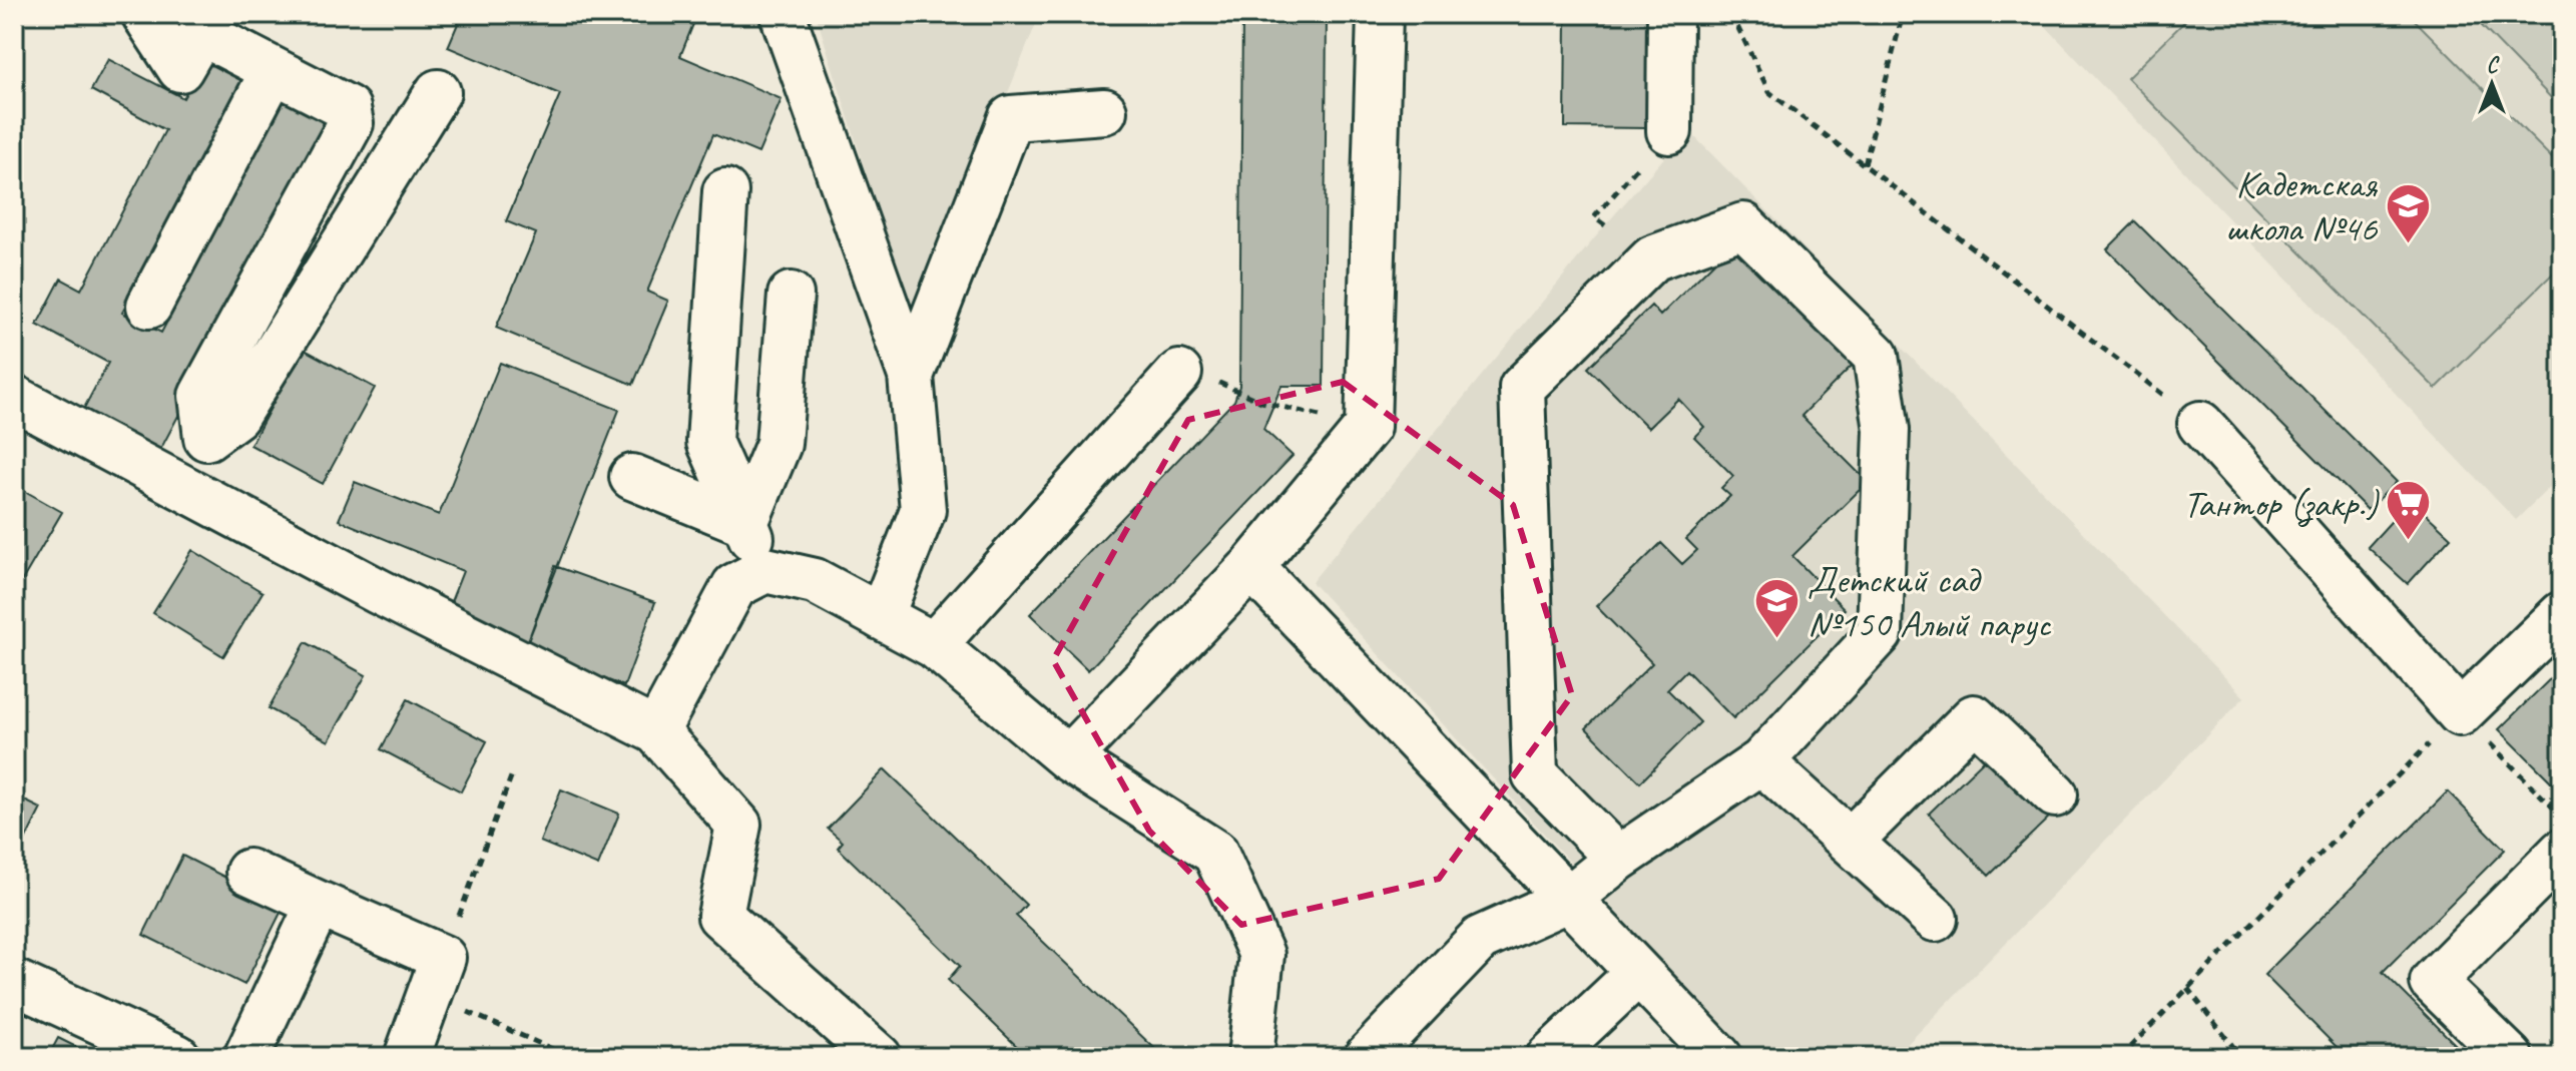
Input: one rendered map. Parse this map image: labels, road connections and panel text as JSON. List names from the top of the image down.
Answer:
{
  "places": {
    "school or university": ["Кадетская школа №46", "Детский сад №150 Алый парус"],
    "supermarket": ["Тантор (закр.)"]
  },
  "north": "top"
}
